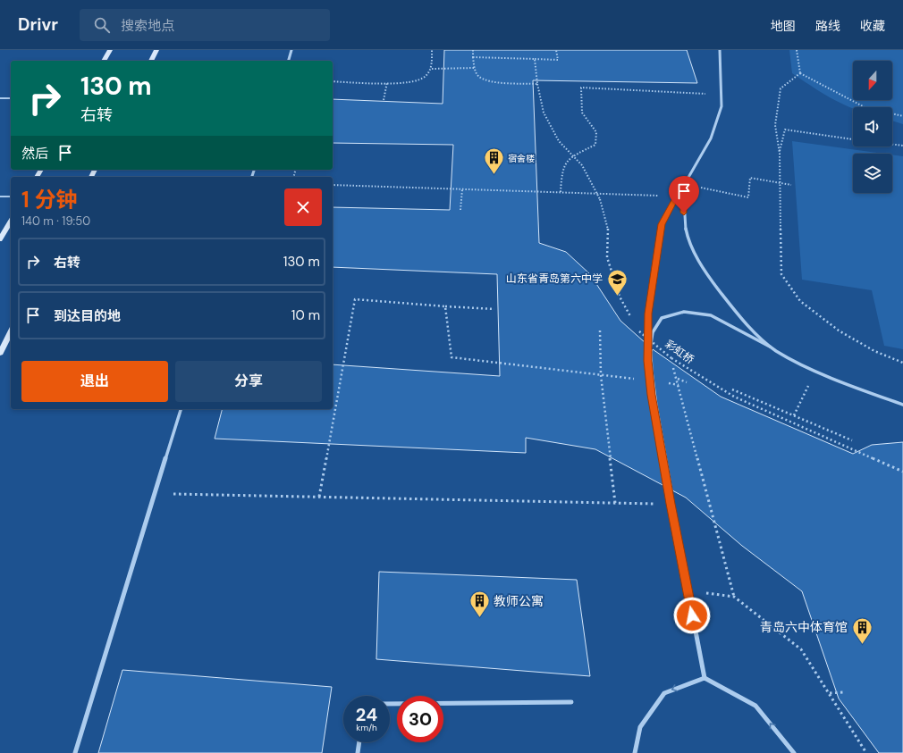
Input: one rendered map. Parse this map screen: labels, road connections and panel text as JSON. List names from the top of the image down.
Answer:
{
  "streets": {
    "path": ["彩虹桥"]
  },
  "places": {
    "building": ["宿舍楼", "教师公寓", "青岛六中体育馆"],
    "school or university": ["山东省青岛第六中学"]
  },
  "north": "bottom",
  "page": {
    "header": "Drivr",
    "search": "搜索地点",
    "nav": ["地图", "路线", "收藏"],
    "turn": ["130 m", "右转"],
    "then": "然后",
    "heading": ["1 分钟", "140 m · 19:50"],
    "list": [
      {
        "name": "右转",
        "value": "130 m"
      },
      {
        "name": "到达目的地",
        "value": "10 m"
      }
    ],
    "buttons": ["退出", "分享"],
    "speed": "24 km/h",
    "limit": "30"
  }
}
